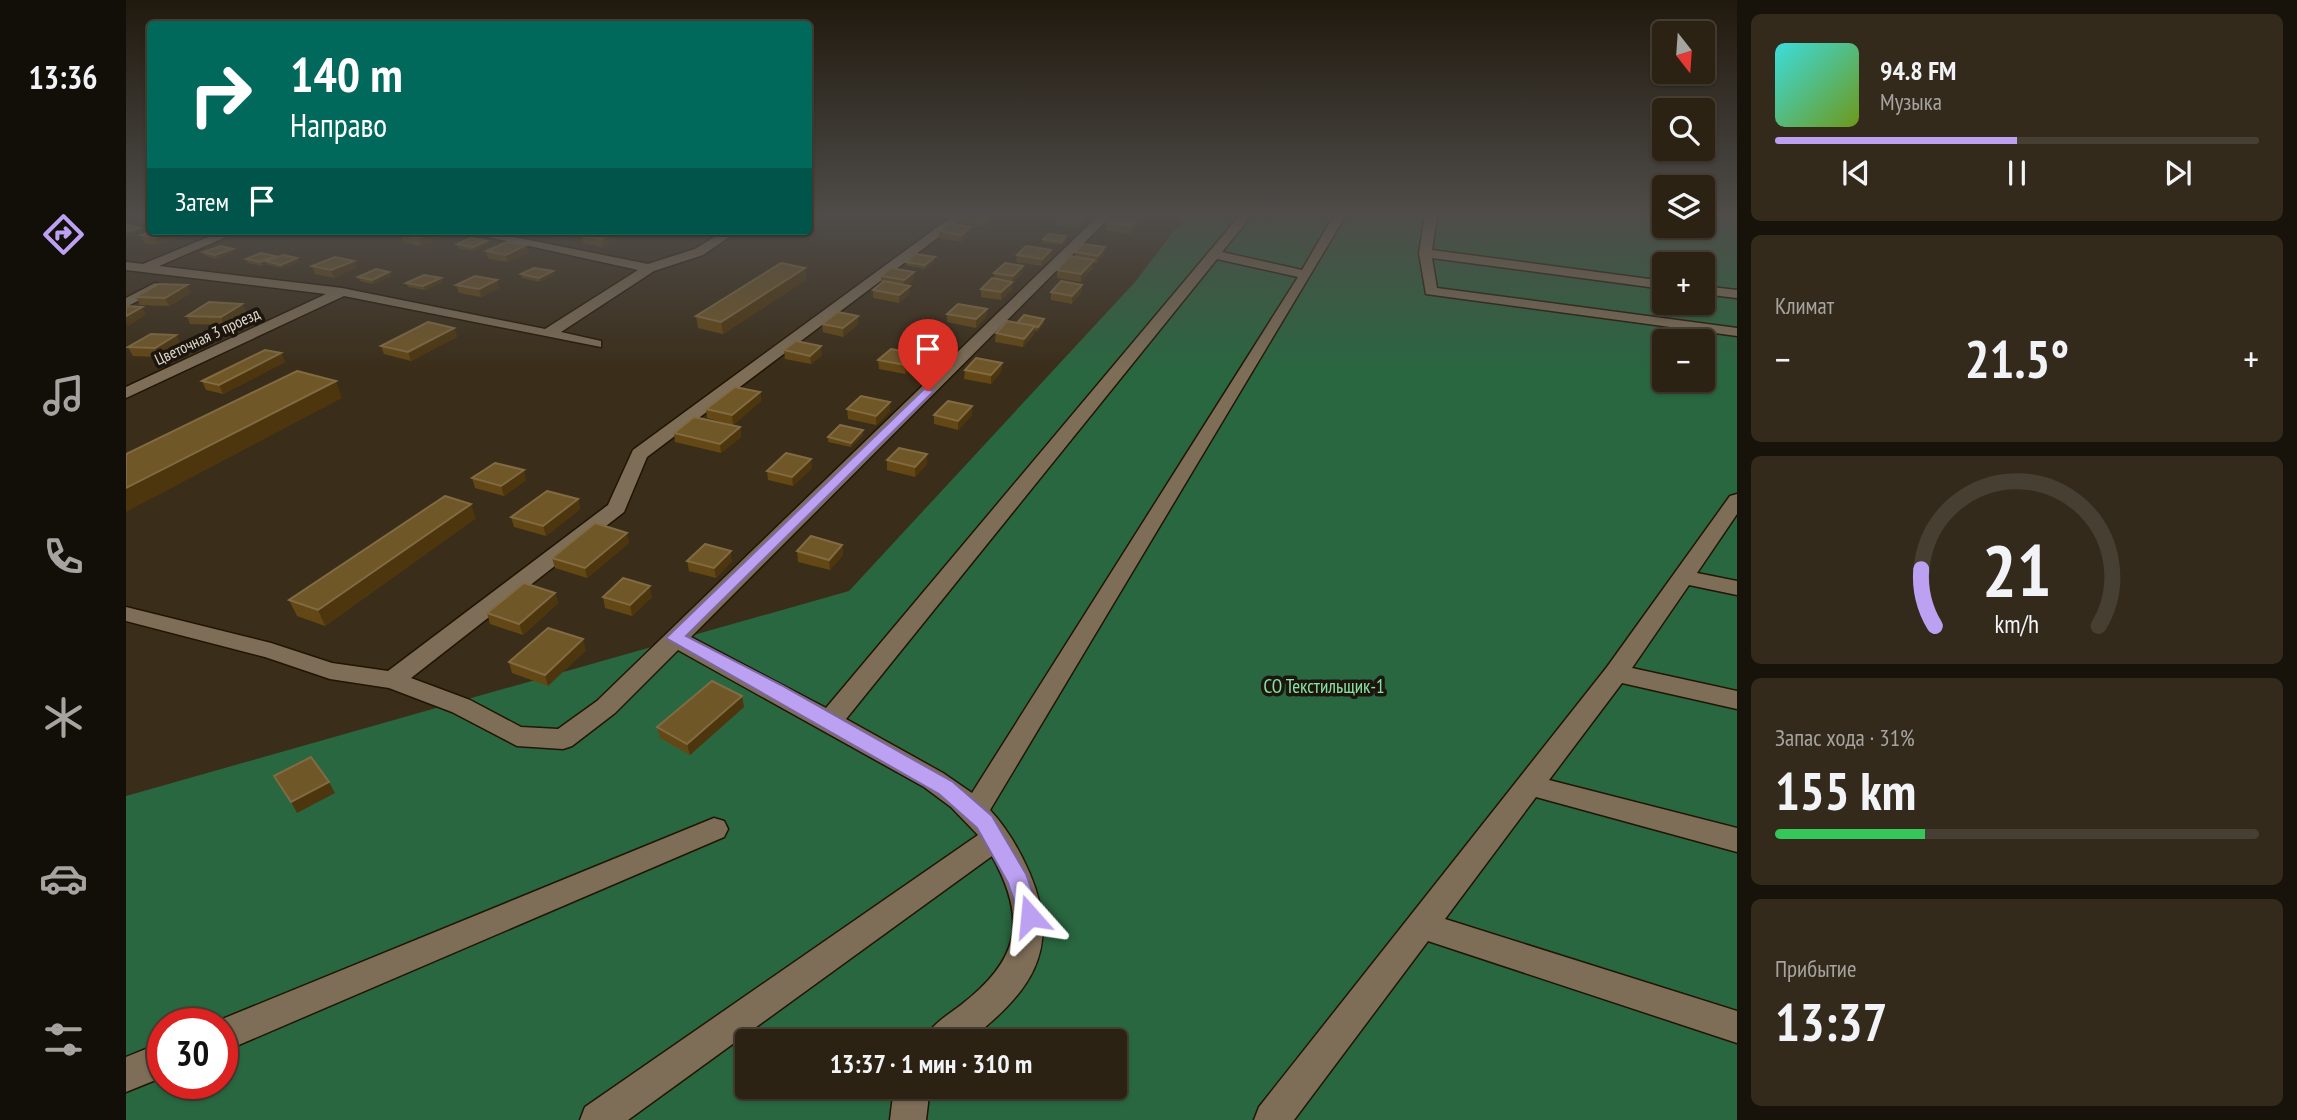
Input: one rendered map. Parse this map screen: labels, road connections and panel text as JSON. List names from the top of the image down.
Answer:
{
  "streets": {
    "street": ["Цветочная 3 проезд"]
  },
  "parks": ["СО Текстильщик-1"],
  "north": "bottom",
  "page": {
    "tabs": "13:36",
    "map_buttons": ["+", "−"],
    "turn": ["140 m", "Направо"],
    "song": ["94.8 FM", "Музыка"],
    "then": "Затем",
    "tile": [
      "Климат",
      ["Запас хода · 31%", "155 km"],
      ["Прибытие", "13:37"]
    ],
    "heat": ["−", "21.5°", "+"],
    "limit": "30",
    "trip": "13:37 · 1 мин · 310 m",
    "gauge": ["21", "km/h"]
  }
}
